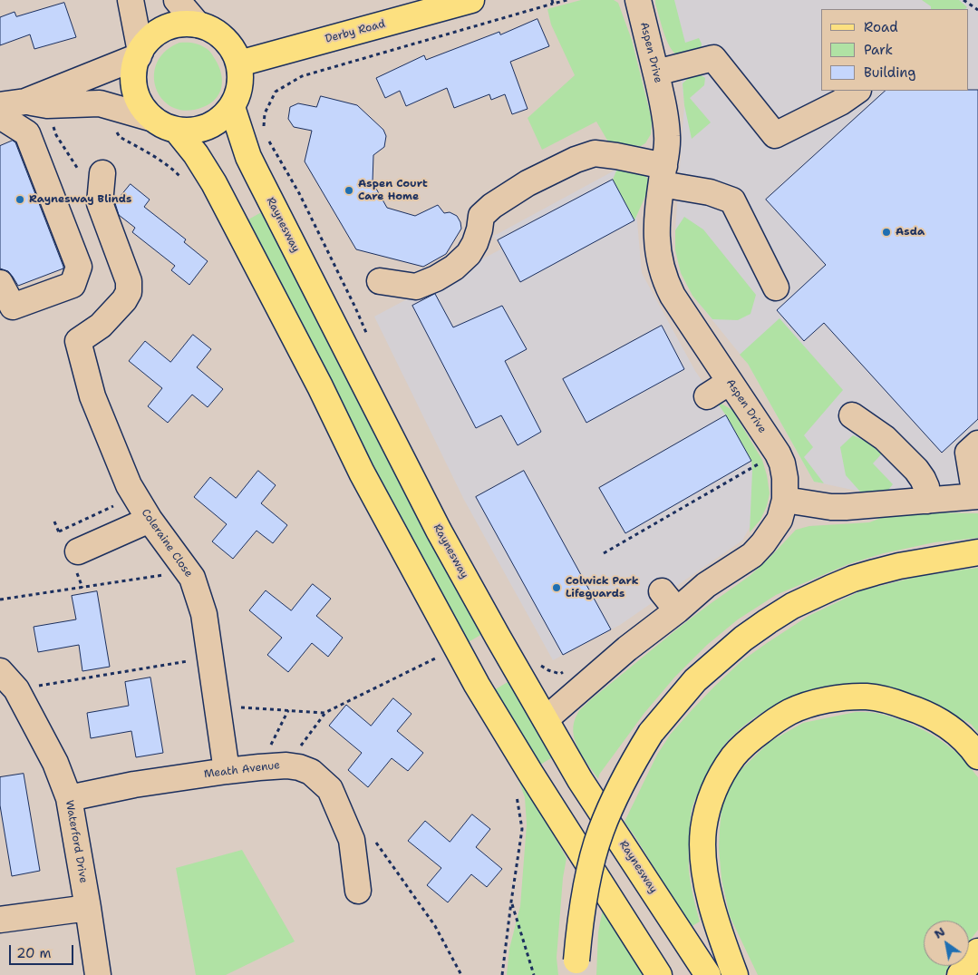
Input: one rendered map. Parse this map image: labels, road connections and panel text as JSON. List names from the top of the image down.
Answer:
{
  "streets": {
    "main road": ["Derby Road", "Raynesway"],
    "street": [
      "Aspen Drive",
      "Coleraine Close",
      "Meath Avenue",
      "Waterford Drive"
    ]
  },
  "crossings": [
    ["Derby Road", "Raynesway"],
    ["Aspen Drive", "Raynesway"],
    ["Coleraine Close", "Meath Avenue"],
    ["Meath Avenue", "Waterford Drive"]
  ],
  "places": [
    "Aspen Court Care Home",
    "Raynesway Blinds",
    "Asda",
    "Colwick Park Lifeguards"
  ],
  "legend": ["Road", "Park", "Building"],
  "scale_bar": "20 m",
  "north": "top left"
}
